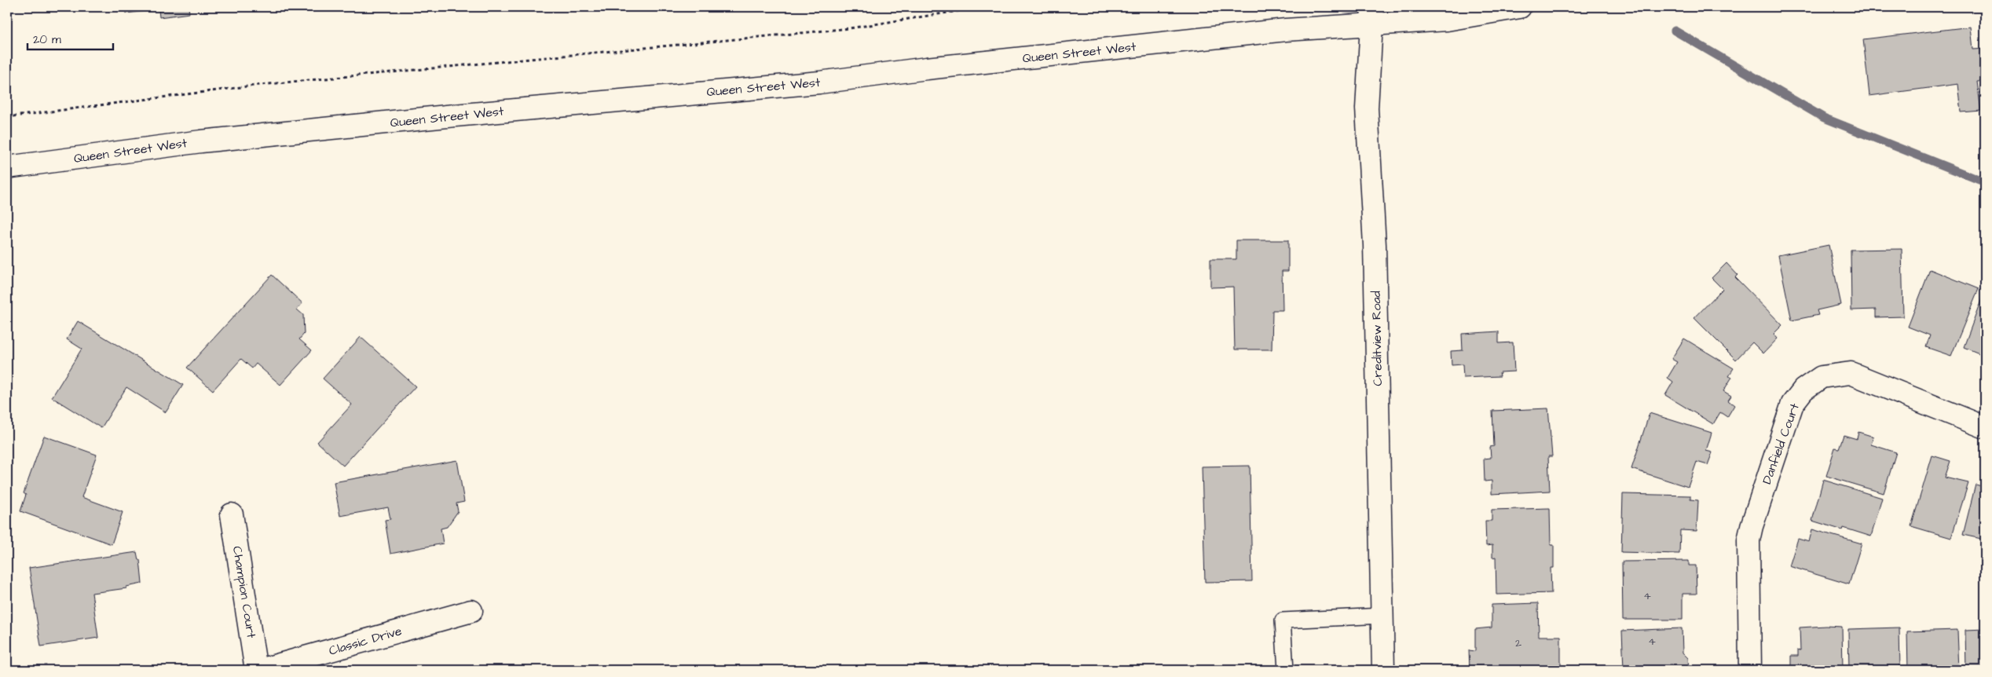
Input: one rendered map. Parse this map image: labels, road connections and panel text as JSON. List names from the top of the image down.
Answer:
{
  "streets": {
    "street": [
      "Queen Street West",
      "Creditview Road",
      "Danfield Court",
      "Champion Court",
      "Classic Drive"
    ]
  },
  "crossings": [
    ["Queen Street West", "Creditview Road"]
  ],
  "house_numbers": ["4", "4", "2"],
  "scale_bar": "20 m"
}
